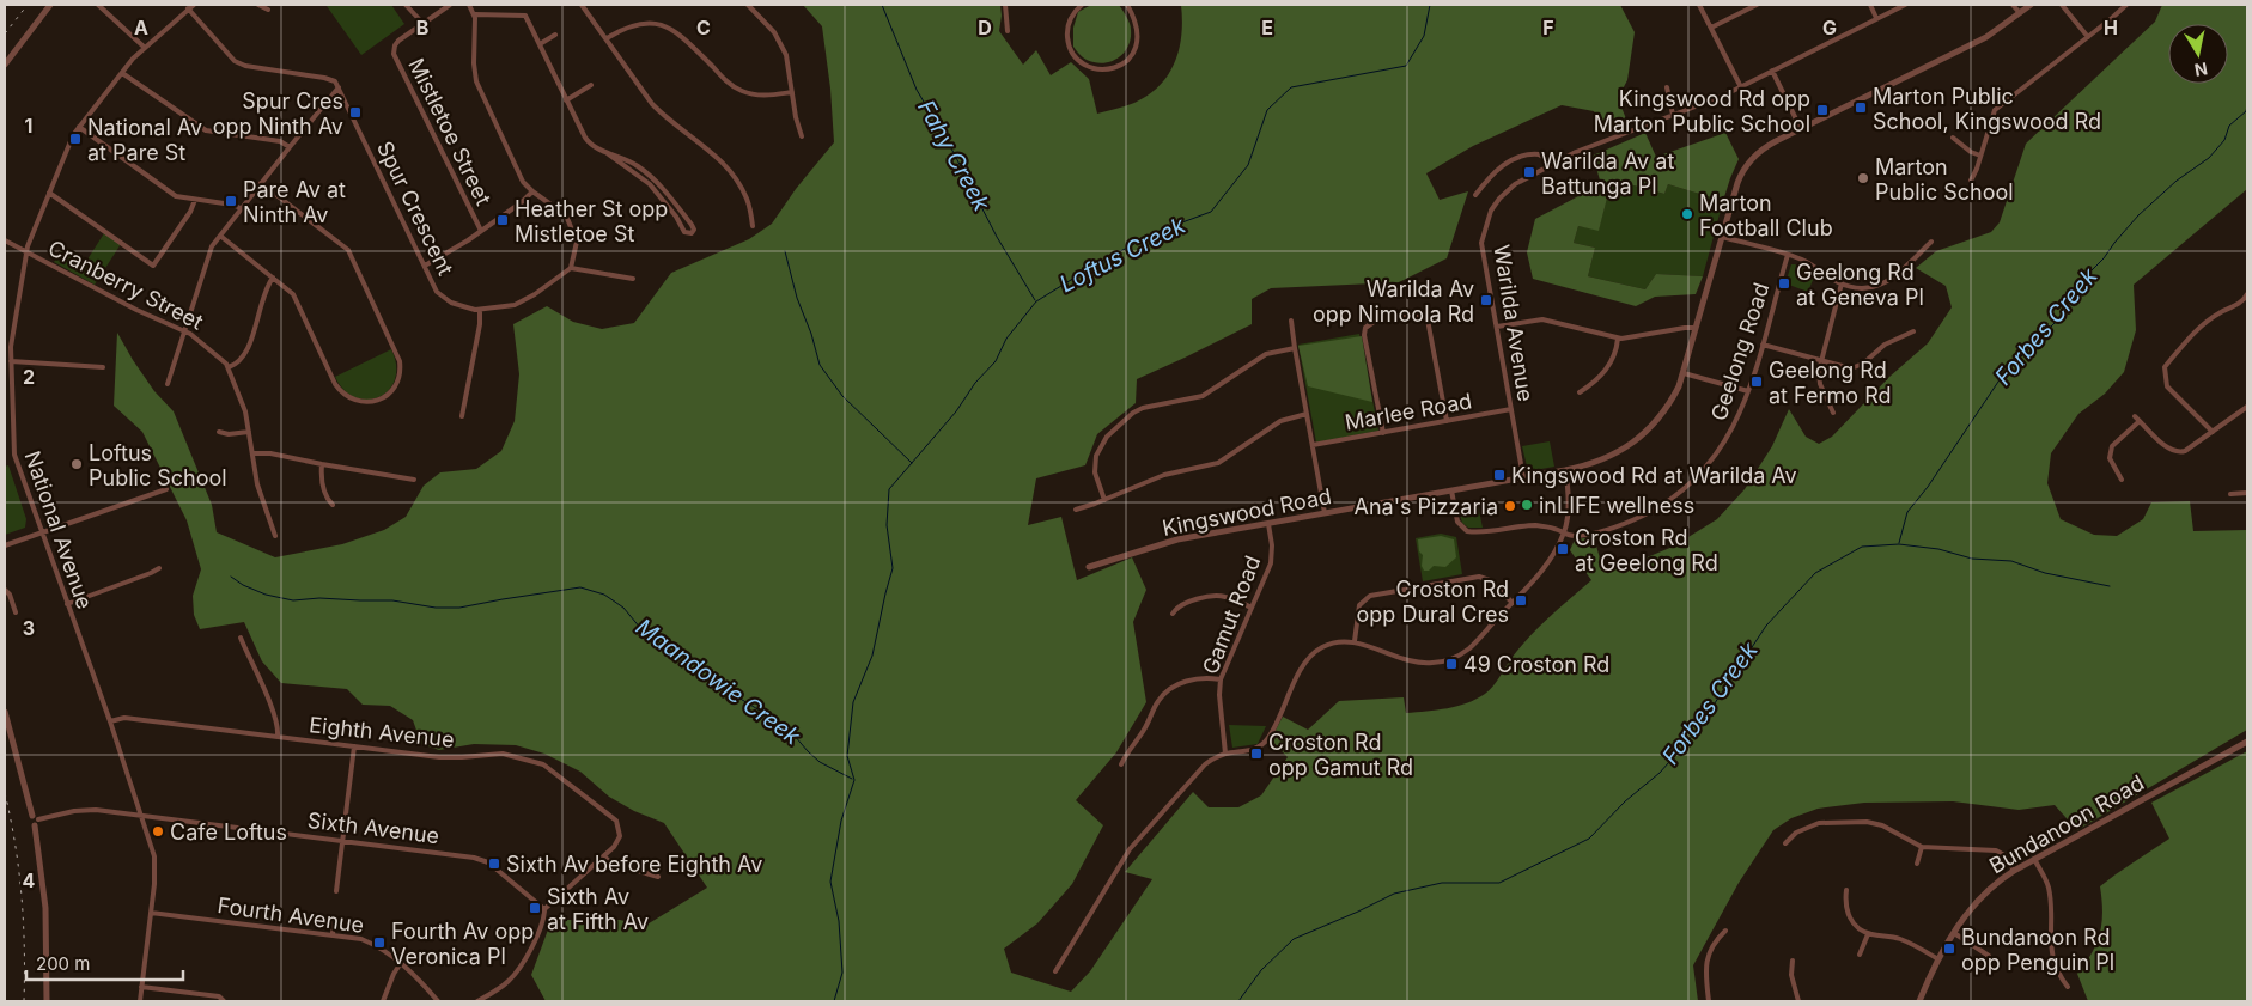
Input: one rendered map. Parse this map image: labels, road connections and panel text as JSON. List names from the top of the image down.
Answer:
{
  "streets": {
    "street": [
      "Mistletoe Street",
      "Spur Crescent",
      "Cranberry Street",
      "Warilda Avenue",
      "Geelong Road",
      "Marlee Road",
      "Kingswood Road",
      "National Avenue",
      "Gamut Road",
      "Eighth Avenue",
      "Bundanoon Road",
      "Sixth Avenue",
      "Fourth Avenue"
    ]
  },
  "crossings": [
    ["Cranberry Street", "National Avenue"],
    ["Warilda Avenue", "Marlee Road"],
    ["Warilda Avenue", "Kingswood Road"],
    ["Geelong Road", "Kingswood Road"],
    ["Kingswood Road", "Gamut Road"],
    ["National Avenue", "Eighth Avenue"],
    ["National Avenue", "Sixth Avenue"],
    ["National Avenue", "Fourth Avenue"],
    ["Eighth Avenue", "Sixth Avenue"]
  ],
  "water": [
    "Fahy Creek",
    "Loftus Creek",
    "Forbes Creek",
    "Maandowie Creek"
  ],
  "places": {
    "transit": [
      "Marton Public School, Kingswood Rd",
      "Kingswood Rd opp Marton Public School",
      "Spur Cres opp Ninth Av",
      "National Av at Pare St",
      "Warilda Av at Battunga Pl",
      "Pare Av at Ninth Av",
      "Heather St opp Mistletoe St",
      "Geelong Rd at Geneva Pl",
      "Warilda Av opp Nimoola Rd",
      "Geelong Rd at Fermo Rd",
      "Kingswood Rd at Warilda Av",
      "Croston Rd at Geelong Rd",
      "Croston Rd opp Dural Cres",
      "49 Croston Rd",
      "Croston Rd opp Gamut Rd",
      "Sixth Av before Eighth Av",
      "Sixth Av at Fifth Av",
      "Fourth Av opp Veronica Pl",
      "Bundanoon Rd opp Penguin Pl"
    ],
    "other": [
      "Marton Public School",
      "Marton Football Club",
      "Loftus Public School",
      "inLIFE wellness",
      "Ana's Pizzaria",
      "Cafe Loftus"
    ]
  },
  "scale_bar": "200 m",
  "north": "bottom",
  "grid": {
    "columns": [
      "A",
      "B",
      "C",
      "D",
      "E",
      "F",
      "G",
      "H"
    ],
    "rows": [
      "1",
      "2",
      "3",
      "4"
    ]
  }
}
